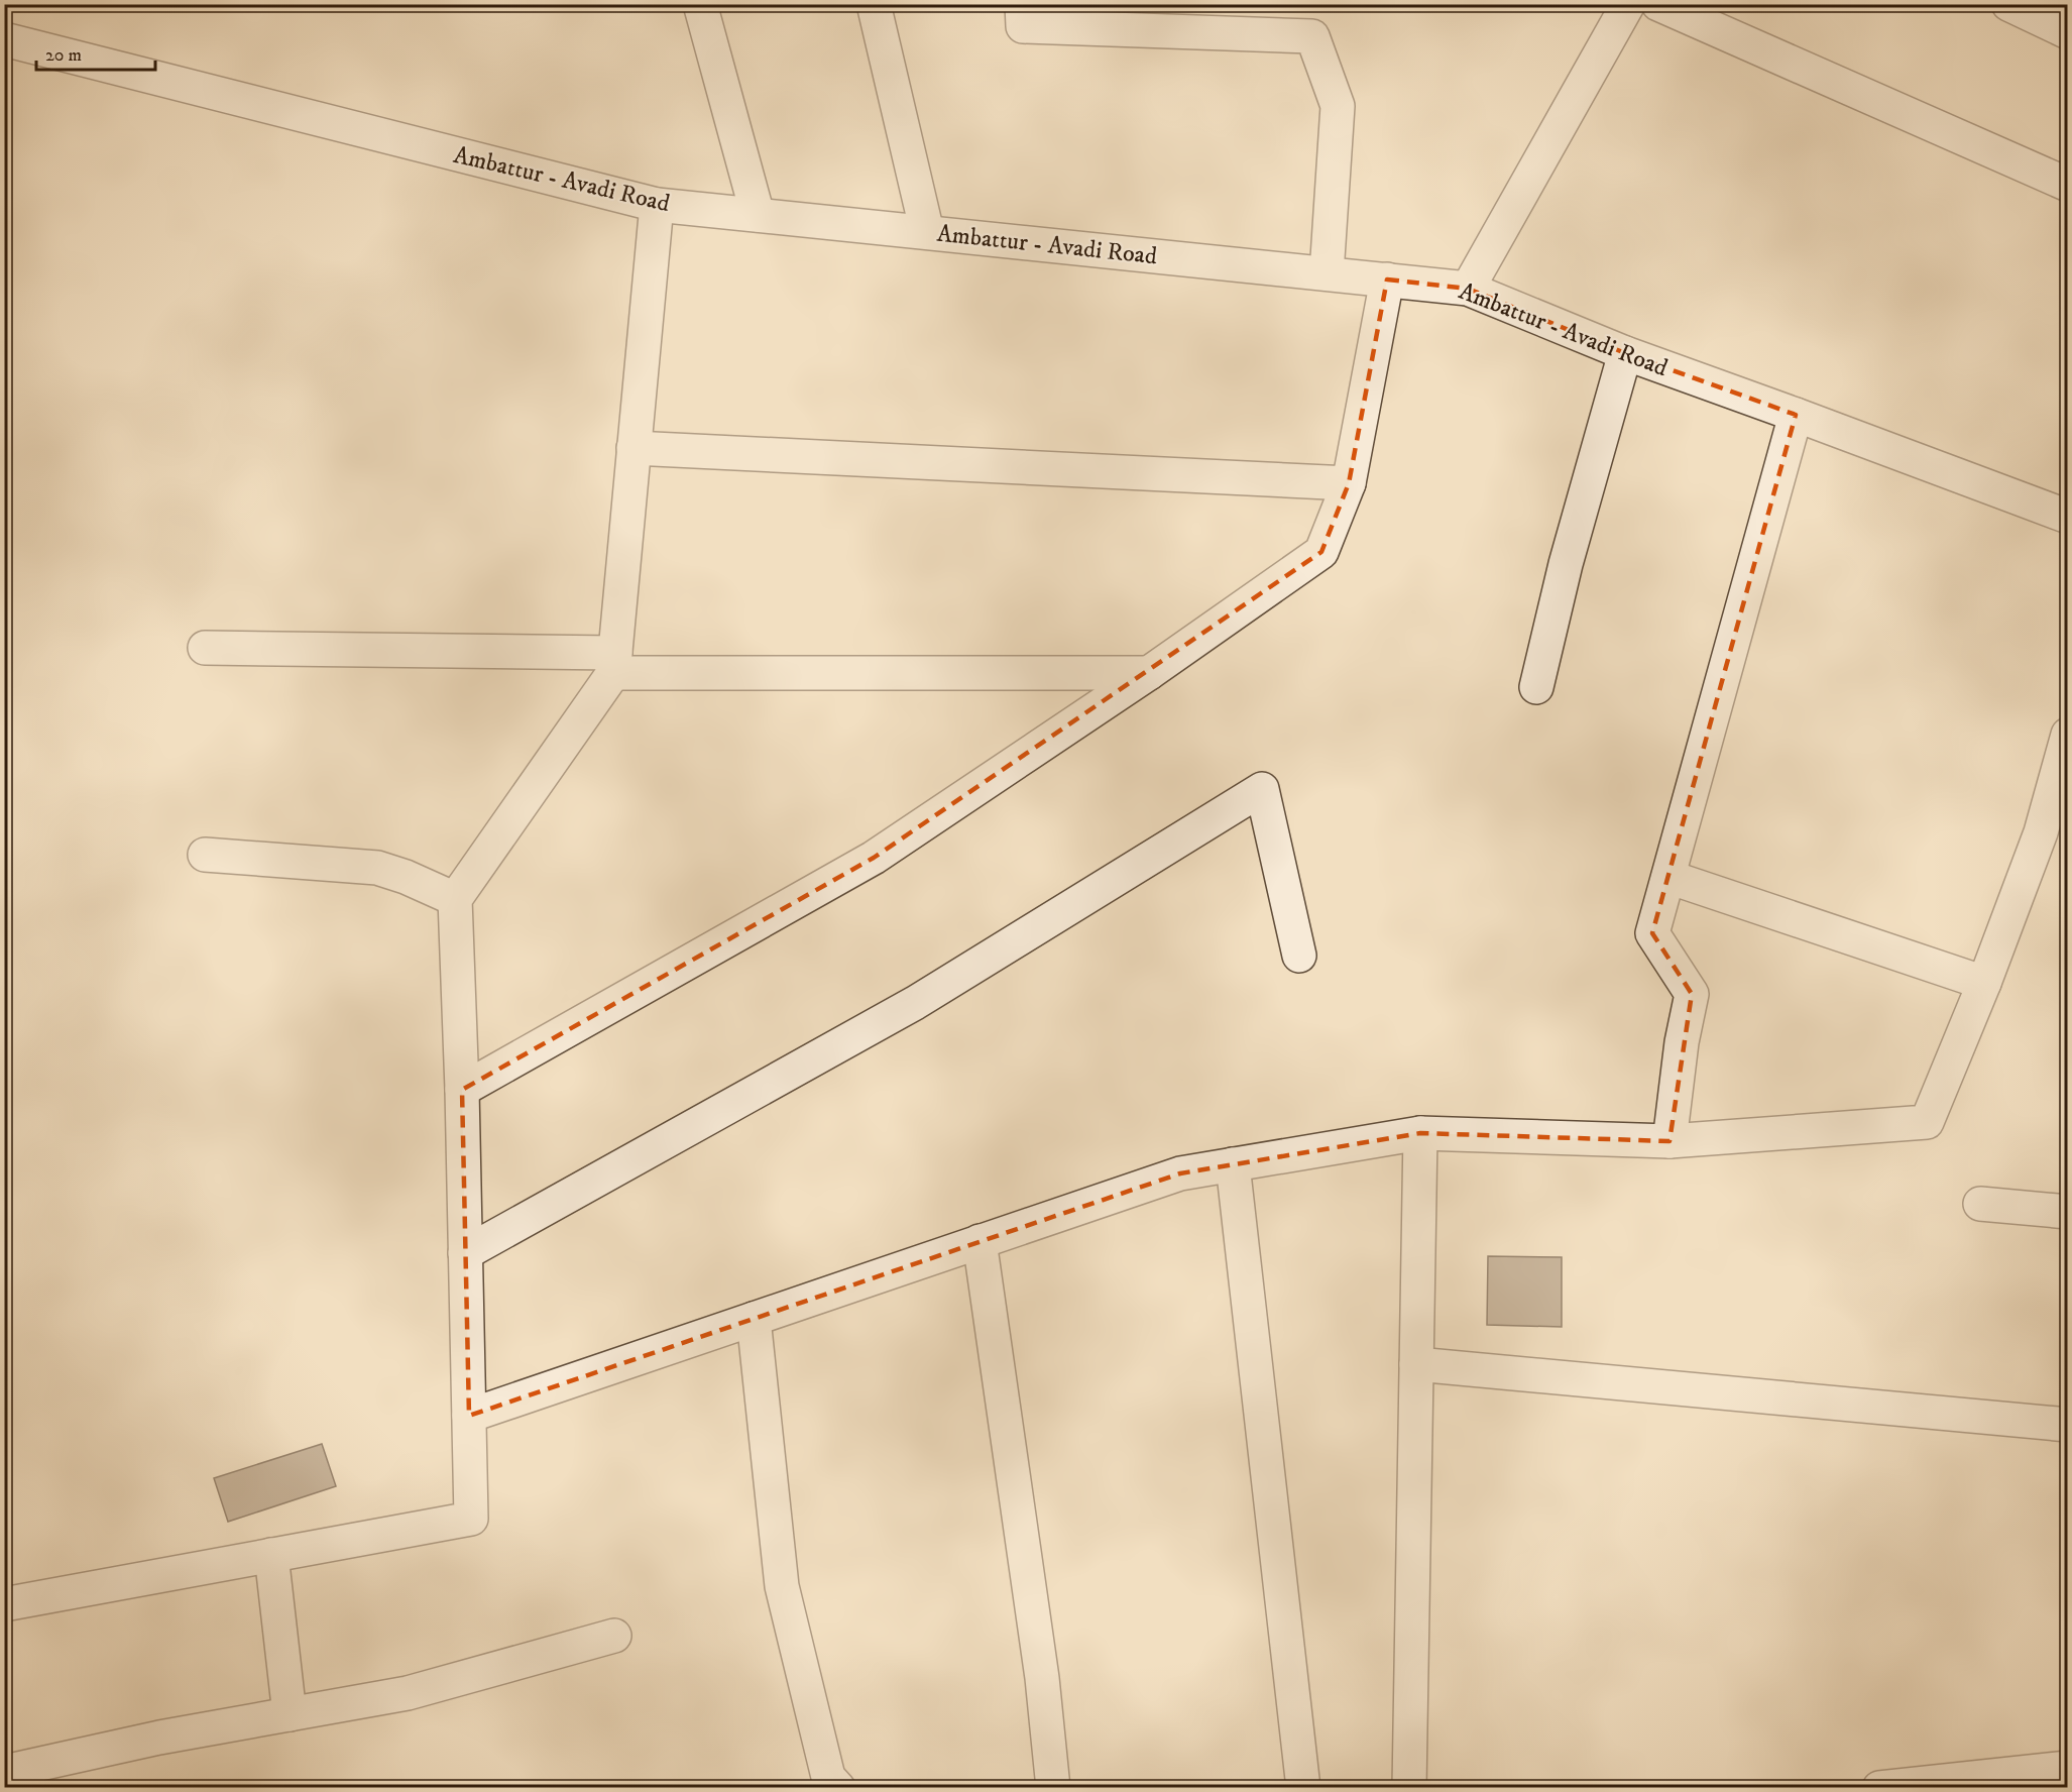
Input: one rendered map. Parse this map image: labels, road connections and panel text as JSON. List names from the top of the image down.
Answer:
{
  "streets": {
    "street": ["Ambattur - Avadi Road"]
  },
  "scale_bar": "20 m"
}
